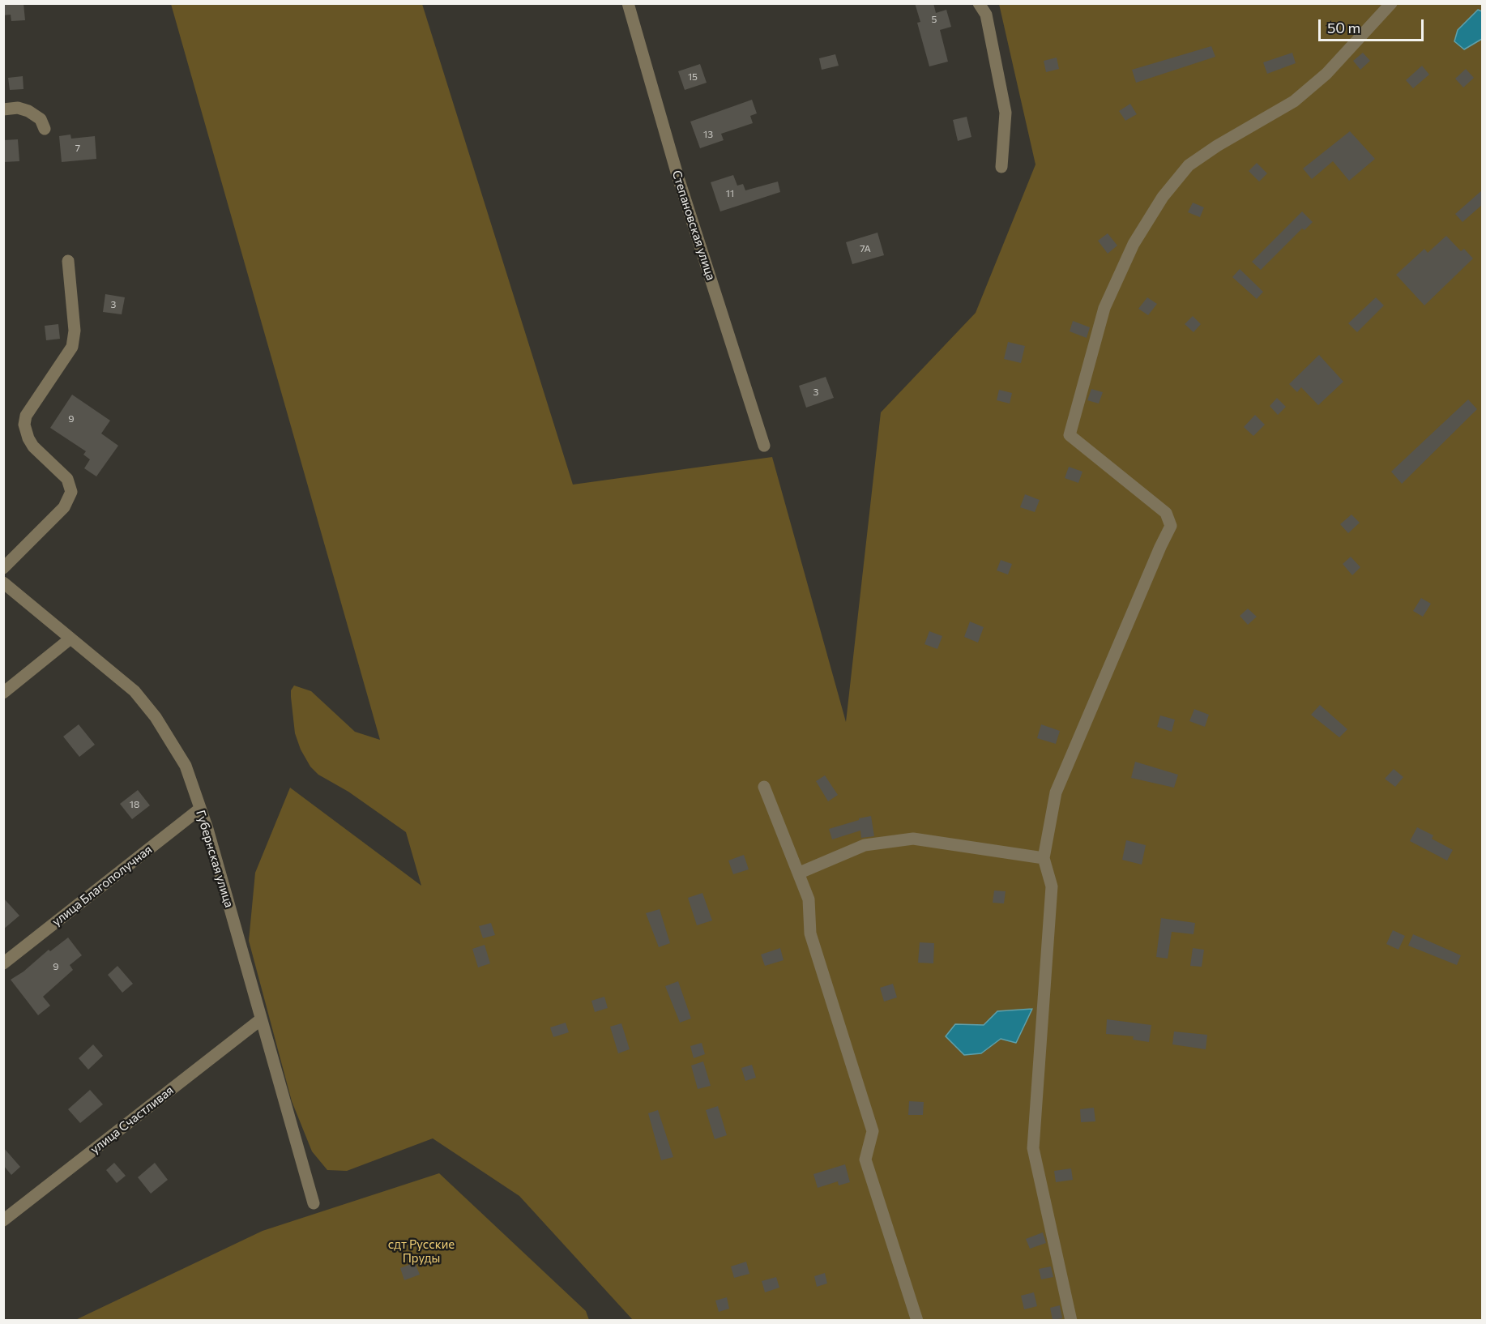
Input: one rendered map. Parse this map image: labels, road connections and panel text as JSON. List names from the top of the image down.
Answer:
{
  "streets": {
    "street": [
      "Степановская улица",
      "Губернская улица",
      "улица Благополучная",
      "улица Счастливая"
    ]
  },
  "crossings": [
    ["Губернская улица", "улица Благополучная"],
    ["Губернская улица", "улица Счастливая"]
  ],
  "parks": ["сдт Русские Пруды"],
  "house_numbers": [
    "5",
    "15",
    "13",
    "7",
    "11",
    "7А",
    "3",
    "3",
    "9",
    "18",
    "9"
  ],
  "scale_bar": "50 m"
}
